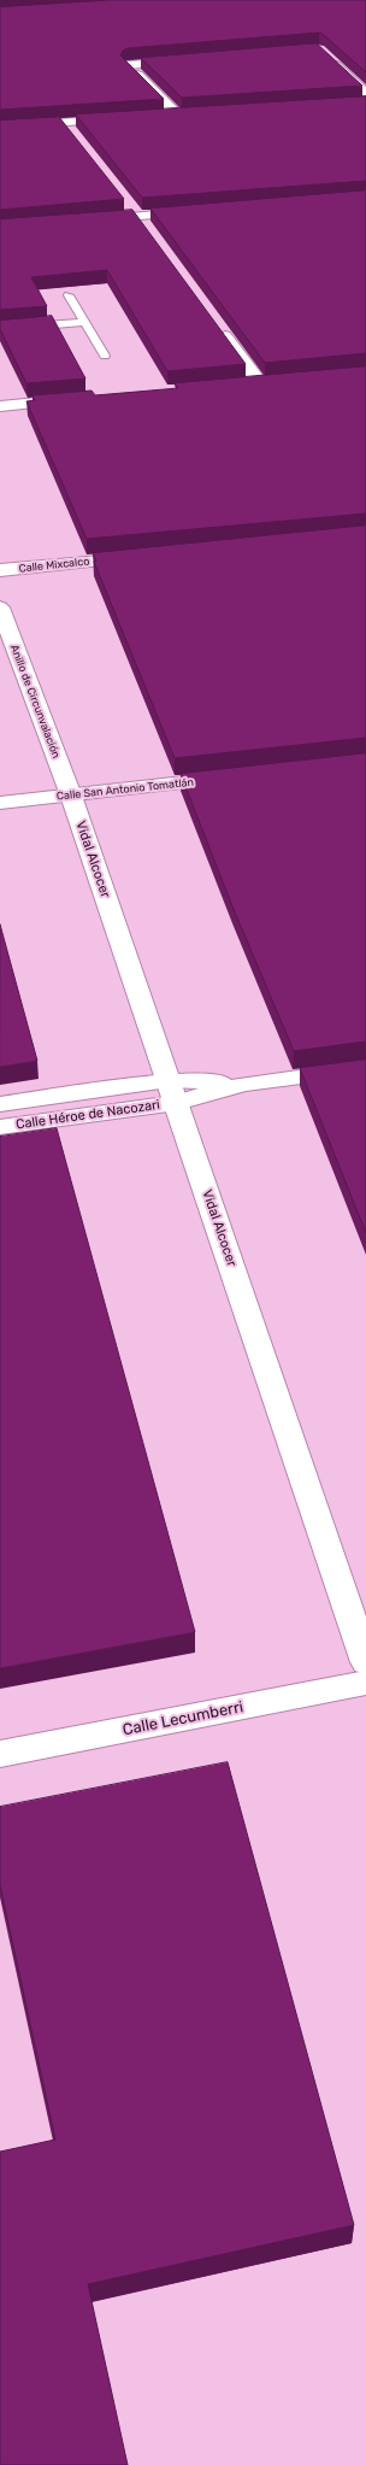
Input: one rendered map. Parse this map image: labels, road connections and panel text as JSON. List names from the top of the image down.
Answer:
{
  "streets": {
    "street": [
      "Calle Mixcalco",
      "Anillo de Circunvalación",
      "Calle San Antonio Tomatlán",
      "Vidal Alcocer",
      "Calle Héroe de Nacozari",
      "Calle Lecumberri"
    ]
  },
  "crossings": [
    ["Anillo de Circunvalación", "Calle San Antonio Tomatlán"],
    ["Anillo de Circunvalación", "Vidal Alcocer"],
    ["Calle San Antonio Tomatlán", "Vidal Alcocer"],
    ["Vidal Alcocer", "Calle Héroe de Nacozari"]
  ]
}
